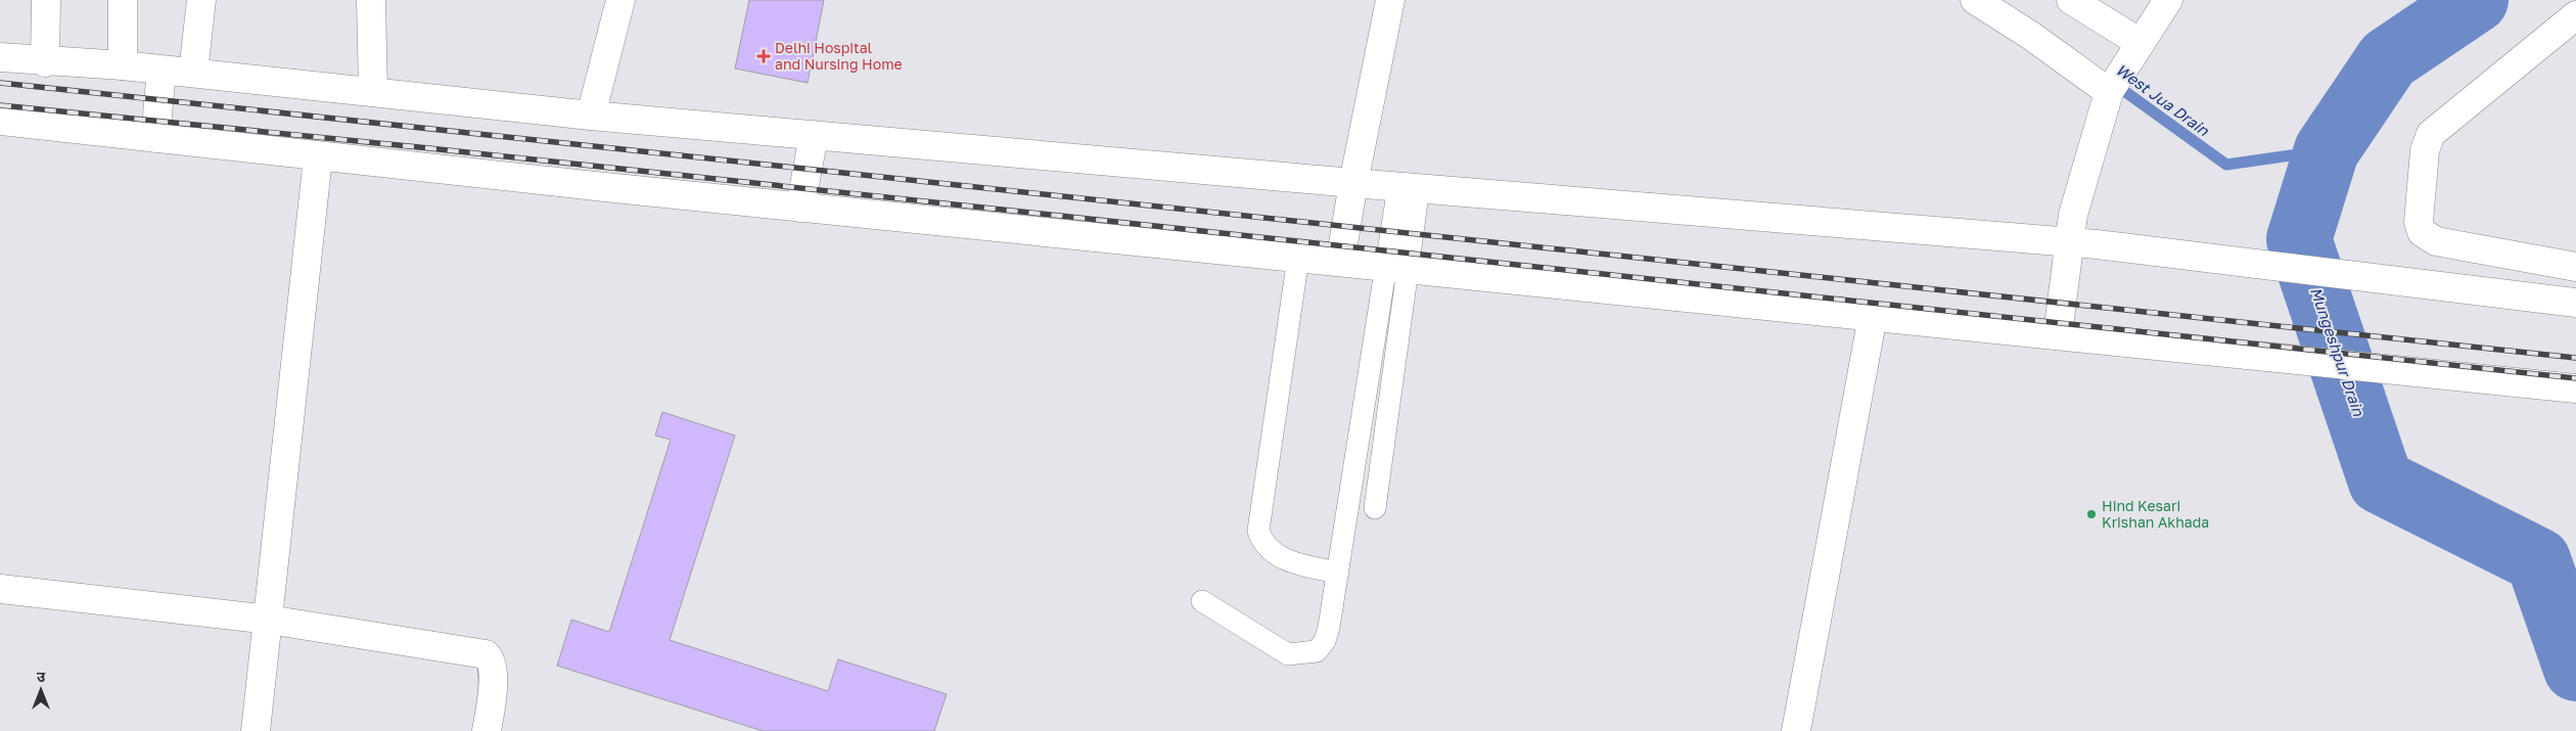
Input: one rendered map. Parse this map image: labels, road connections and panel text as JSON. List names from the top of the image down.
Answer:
{
  "water": ["West Jua Drain", "Mungeshpur Drain"],
  "places": {
    "health": ["Delhi Hospital and Nursing Home"],
    "other": ["Hind Kesari Krishan Akhada"]
  },
  "north": "top"
}
